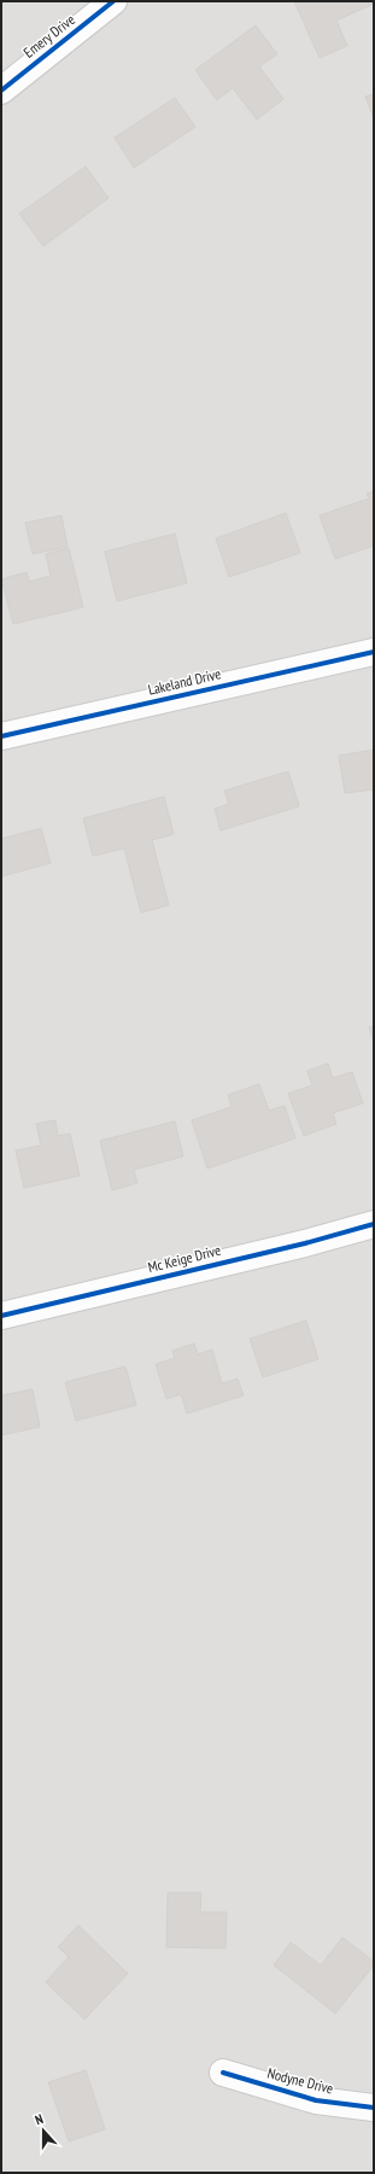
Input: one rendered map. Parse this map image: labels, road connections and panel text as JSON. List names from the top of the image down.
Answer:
{
  "streets": {
    "street": [
      "Emery Drive",
      "Lakeland Drive",
      "Mc Keige Drive",
      "Nodyne Drive"
    ]
  },
  "north": "top"
}
